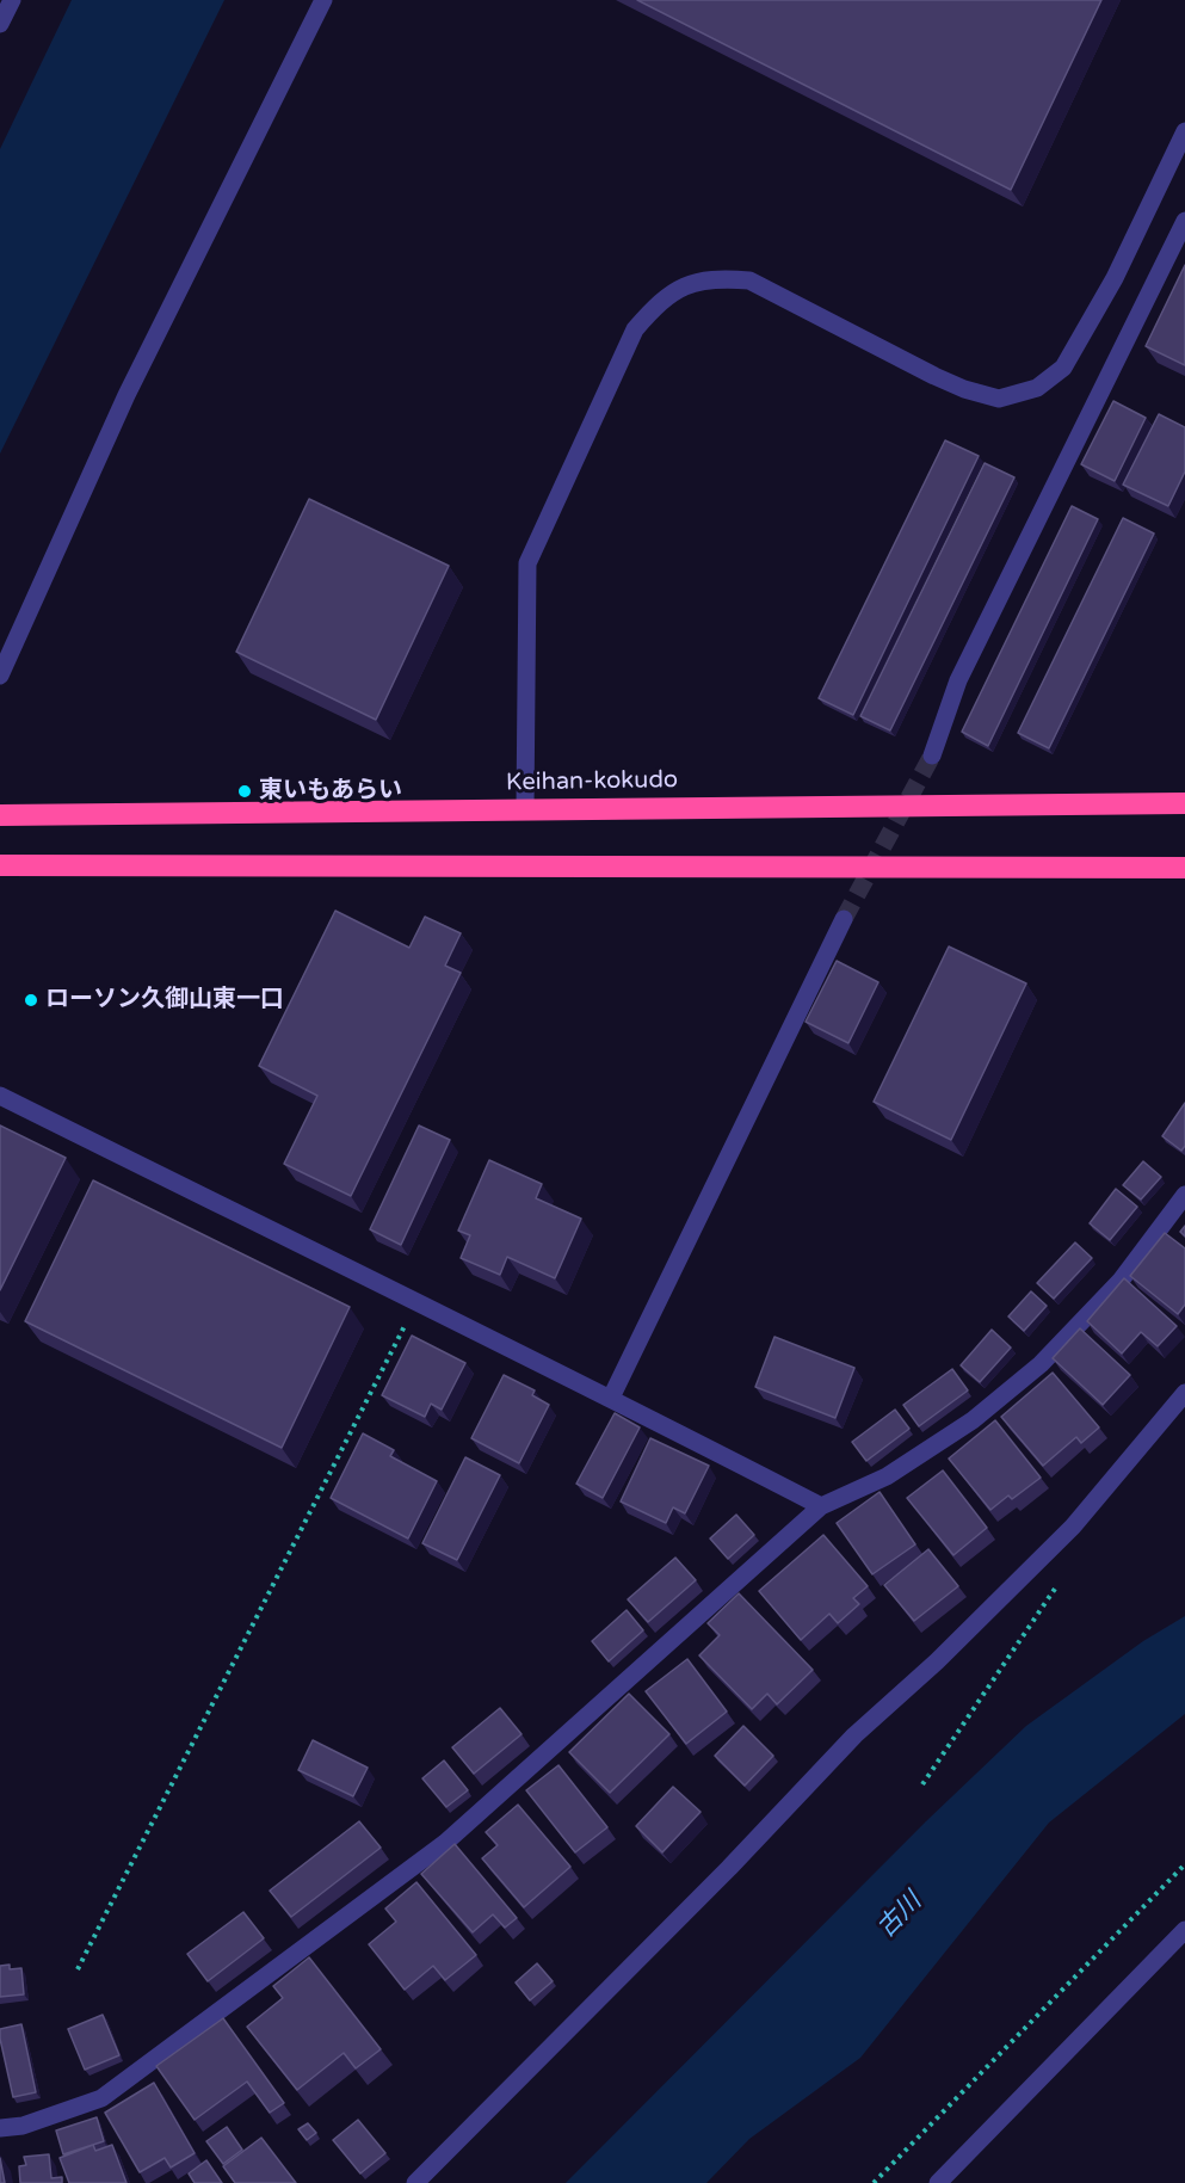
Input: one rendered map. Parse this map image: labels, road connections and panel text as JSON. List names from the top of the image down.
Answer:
{
  "streets": {
    "highway": ["Keihan-kokudo"]
  },
  "water": ["古川"],
  "places": ["東いもあらい", "ローソン久御山東一口"]
}
